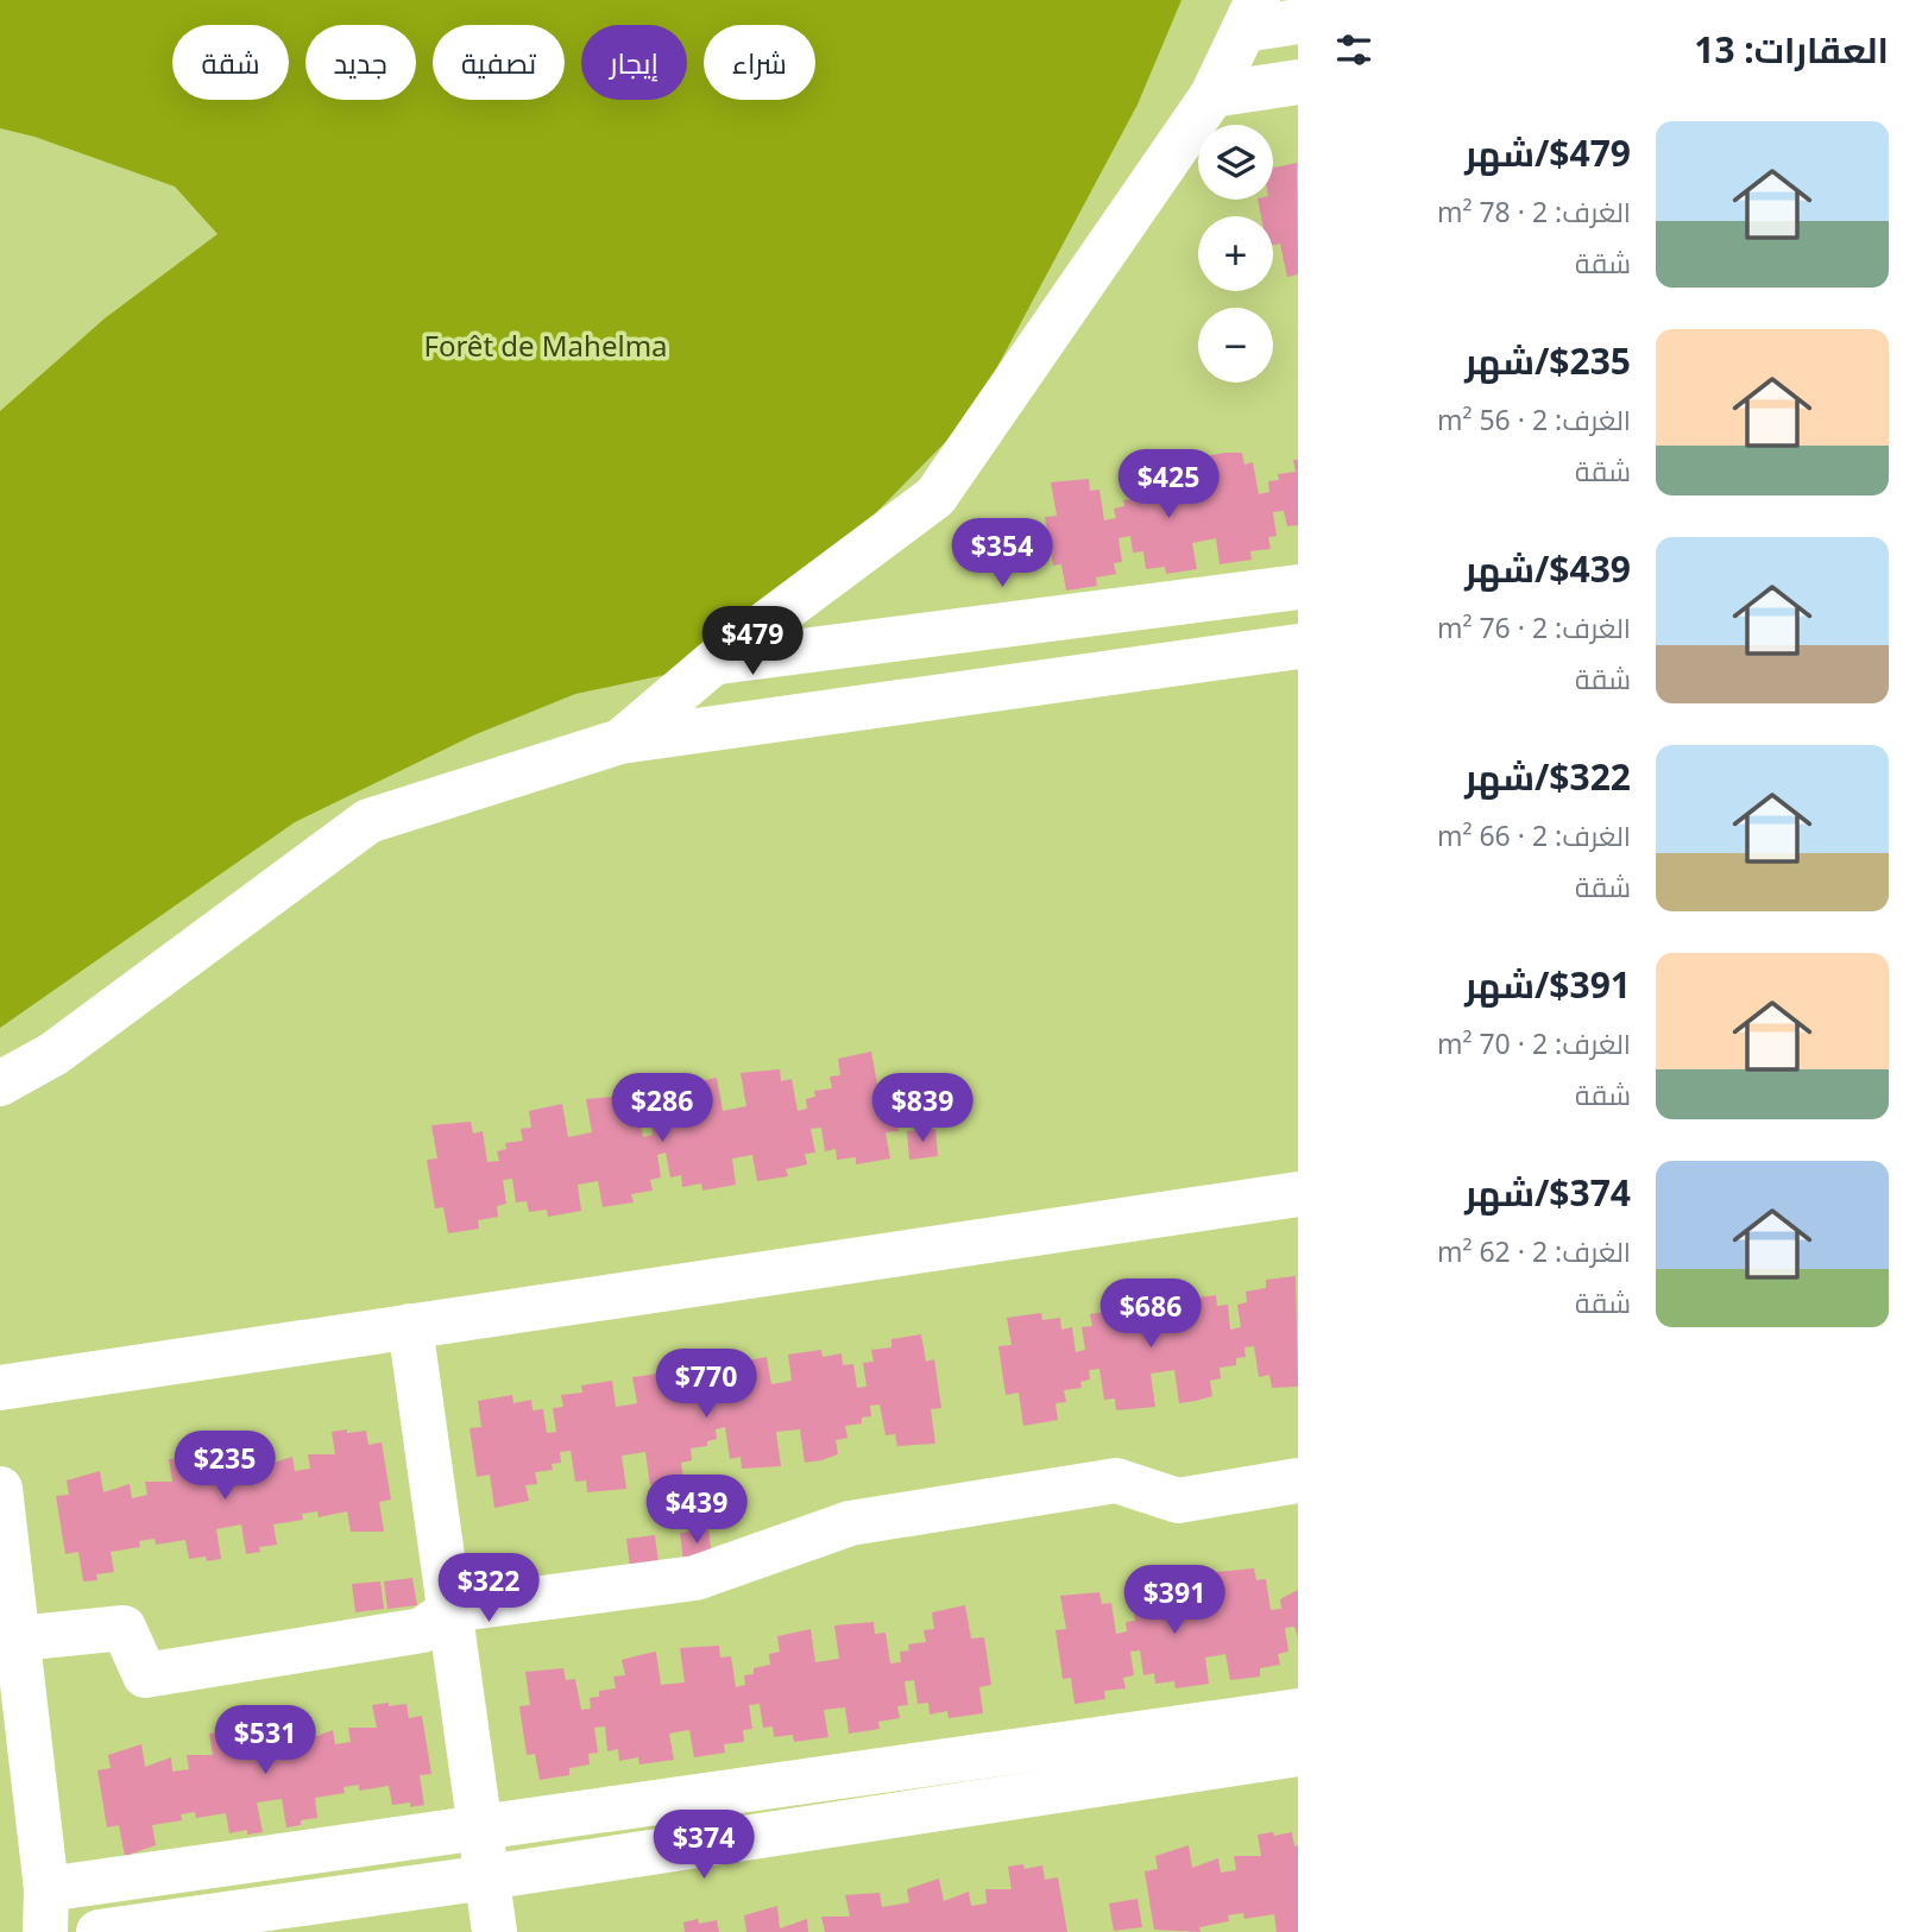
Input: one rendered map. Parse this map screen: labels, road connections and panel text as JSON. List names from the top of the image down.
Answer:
{
  "parks": ["Forêt de Mahelma"],
  "page": {
    "heading": "العقارات: 13",
    "chip": [
      "شراء",
      "إيجار",
      "تصفية",
      "جديد",
      "شقة"
    ],
    "list": [
      {
        "name": "$479/شهر",
        "note": "الغرف: 2 · 78 m² · شقة"
      },
      {
        "name": "$235/شهر",
        "note": "الغرف: 2 · 56 m² · شقة"
      },
      {
        "name": "$439/شهر",
        "note": "الغرف: 2 · 76 m² · شقة"
      },
      {
        "name": "$322/شهر",
        "note": "الغرف: 2 · 66 m² · شقة"
      },
      {
        "name": "$391/شهر",
        "note": "الغرف: 2 · 70 m² · شقة"
      },
      {
        "name": "$374/شهر",
        "note": "الغرف: 2 · 62 m² · شقة"
      }
    ],
    "map_buttons": ["+", "−"],
    "price": [
      "$425",
      "$354",
      "$479",
      "$286",
      "$839",
      "$686",
      "$770",
      "$235",
      "$439",
      "$322",
      "$391",
      "$531",
      "$374"
    ]
  }
}
